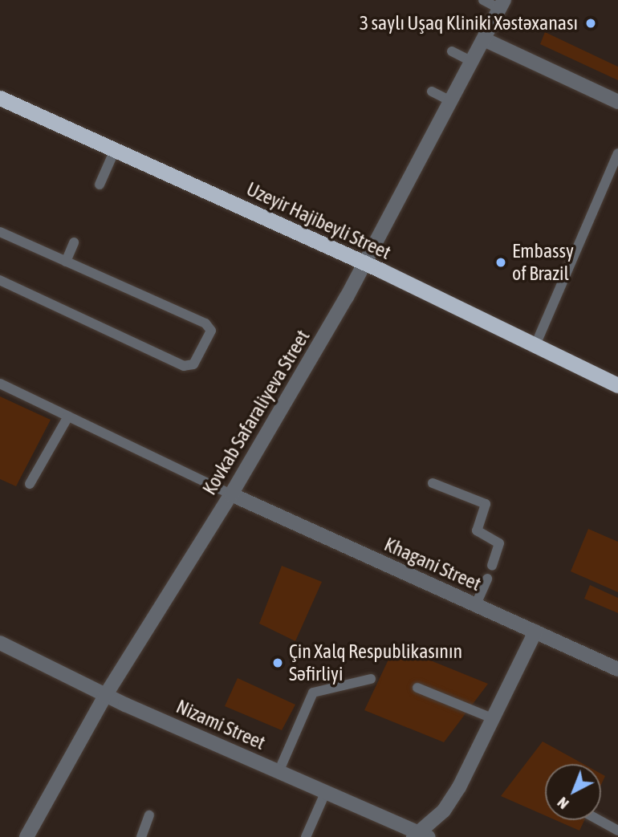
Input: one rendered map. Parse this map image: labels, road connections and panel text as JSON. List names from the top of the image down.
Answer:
{
  "streets": {
    "highway": ["Uzeyir Hajibeyli Street"],
    "street": ["Kovkab Safaraliyeva Street", "Khagani Street", "Nizami Street"]
  },
  "crossings": [
    ["Uzeyir Hajibeyli Street", "Kovkab Safaraliyeva Street"],
    ["Kovkab Safaraliyeva Street", "Khagani Street"],
    ["Kovkab Safaraliyeva Street", "Nizami Street"]
  ],
  "places": ["3 saylı Uşaq Kliniki Xəstəxanası", "Embassy of Brazil", "Çin Xalq Respublikasının Səfirliyi"],
  "north": "bottom left"
}
